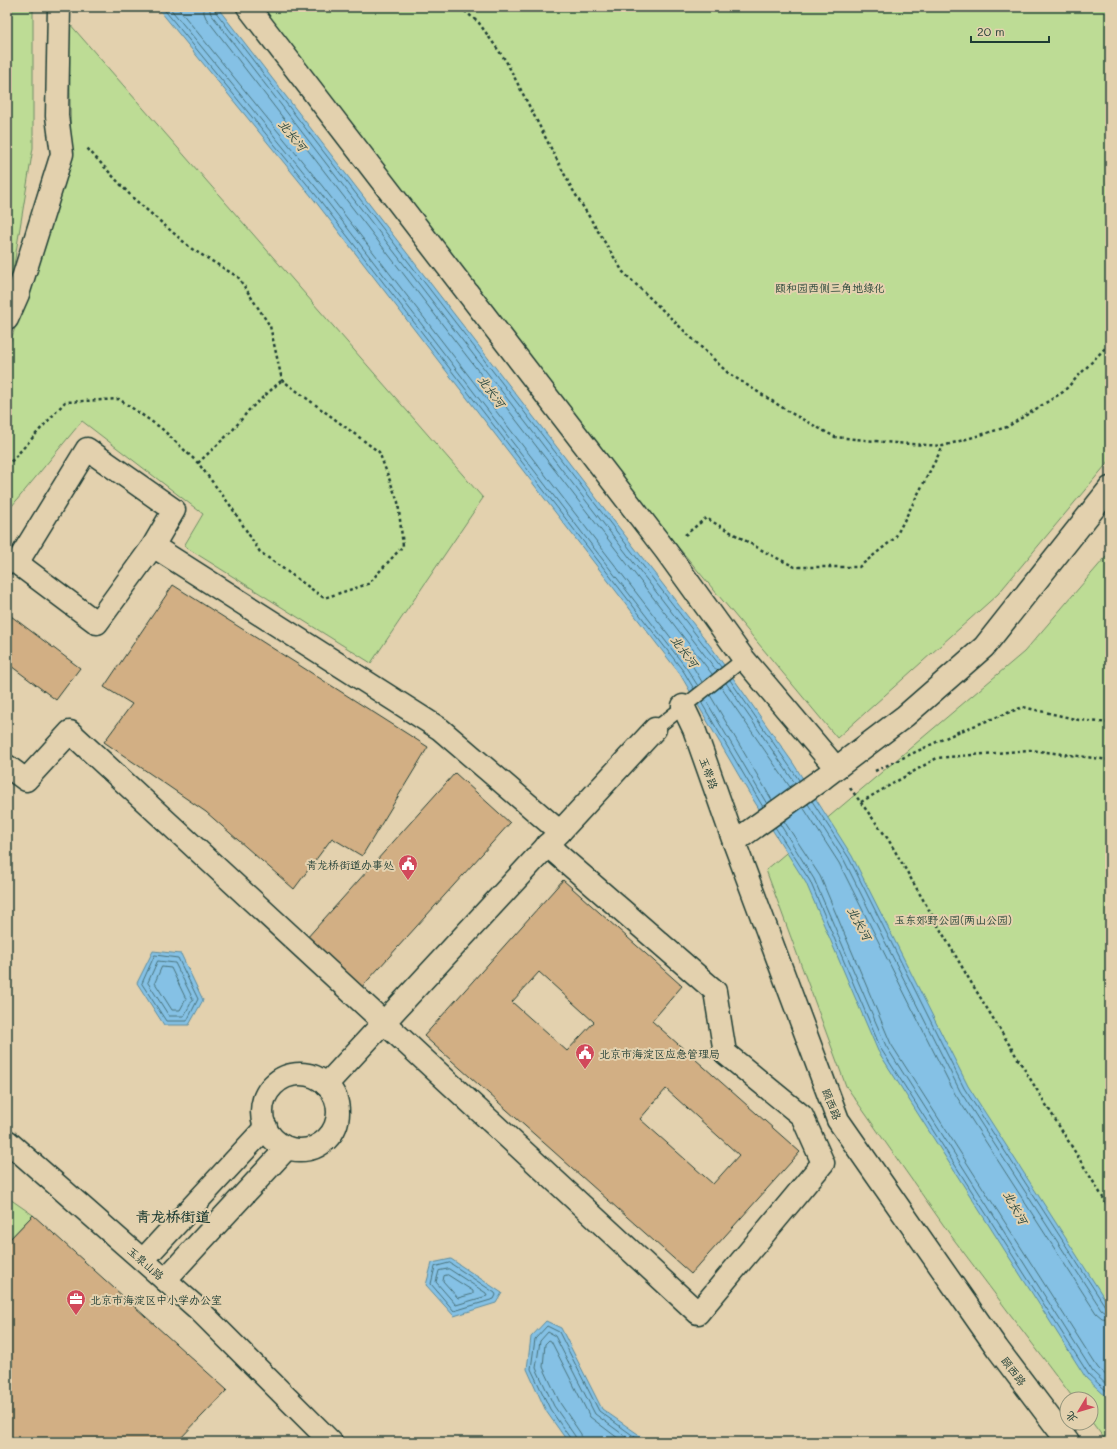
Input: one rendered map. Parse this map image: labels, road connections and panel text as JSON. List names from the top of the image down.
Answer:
{
  "streets": {
    "street": ["玉带路", "颐西路", "玉泉山路"]
  },
  "crossings": [
    ["玉带路", "颐西路"]
  ],
  "districts": ["青龙桥街道"],
  "water": ["北长河"],
  "parks": ["颐和园西侧三角地绿化", "玉东郊野公园(两山公园)"],
  "places": {
    "public building": ["青龙桥街道办事处", "北京市海淀区应急管理局"],
    "office": ["北京市海淀区中小学办公室"]
  },
  "scale_bar": "20 m",
  "north": "bottom left"
}
